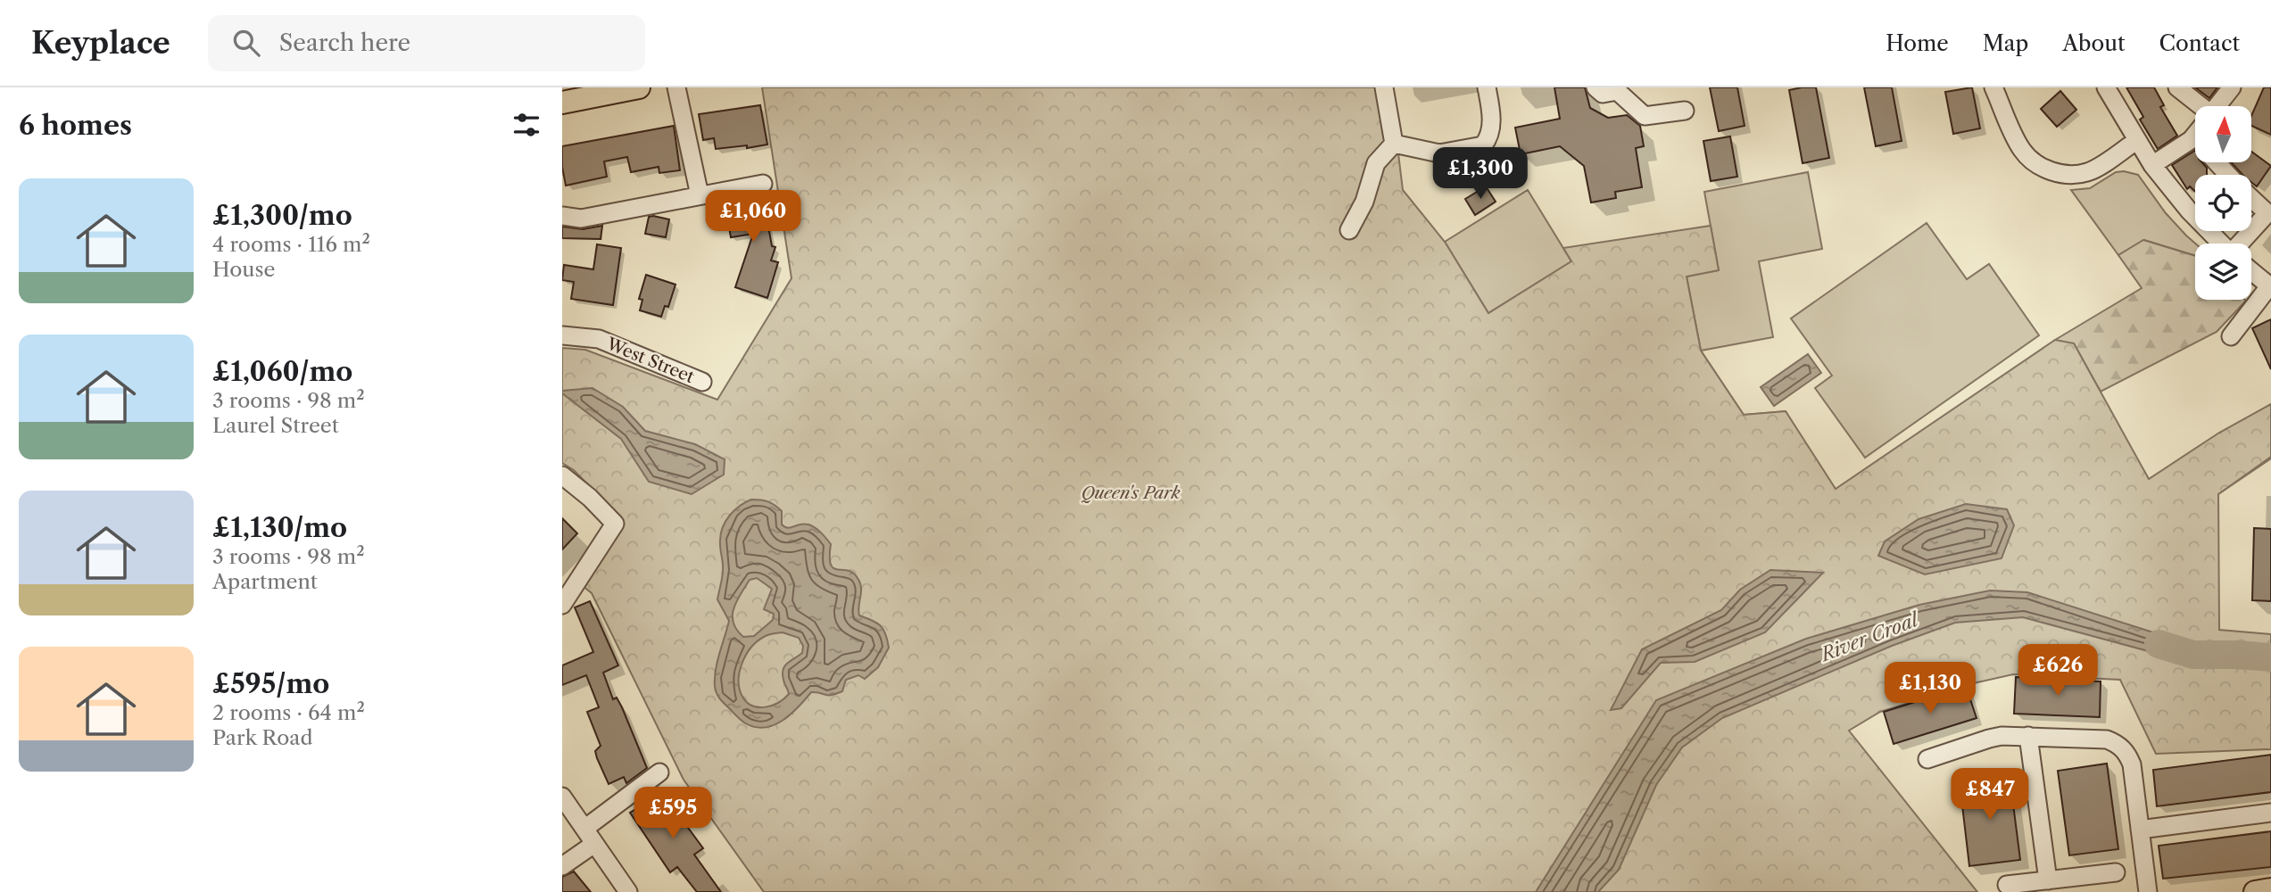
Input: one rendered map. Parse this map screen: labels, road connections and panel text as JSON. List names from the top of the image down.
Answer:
{
  "streets": {
    "street": ["West Street"]
  },
  "water": ["River Croal"],
  "parks": ["Queen's Park"],
  "north": "top",
  "page": {
    "header": "Keyplace",
    "search": "Search here",
    "nav": [
      "Home",
      "Map",
      "About",
      "Contact"
    ],
    "heading": "6 homes",
    "price": [
      "£1,300",
      "£1,060",
      "£626",
      "£1,130",
      "£847",
      "£595"
    ],
    "list": [
      {
        "name": "£1,300/mo",
        "note": "4 rooms · 116 m² · House"
      },
      {
        "name": "£1,060/mo",
        "note": "3 rooms · 98 m² · Laurel Street"
      },
      {
        "name": "£1,130/mo",
        "note": "3 rooms · 98 m² · Apartment"
      },
      {
        "name": "£595/mo",
        "note": "2 rooms · 64 m² · Park Road"
      }
    ]
  }
}
